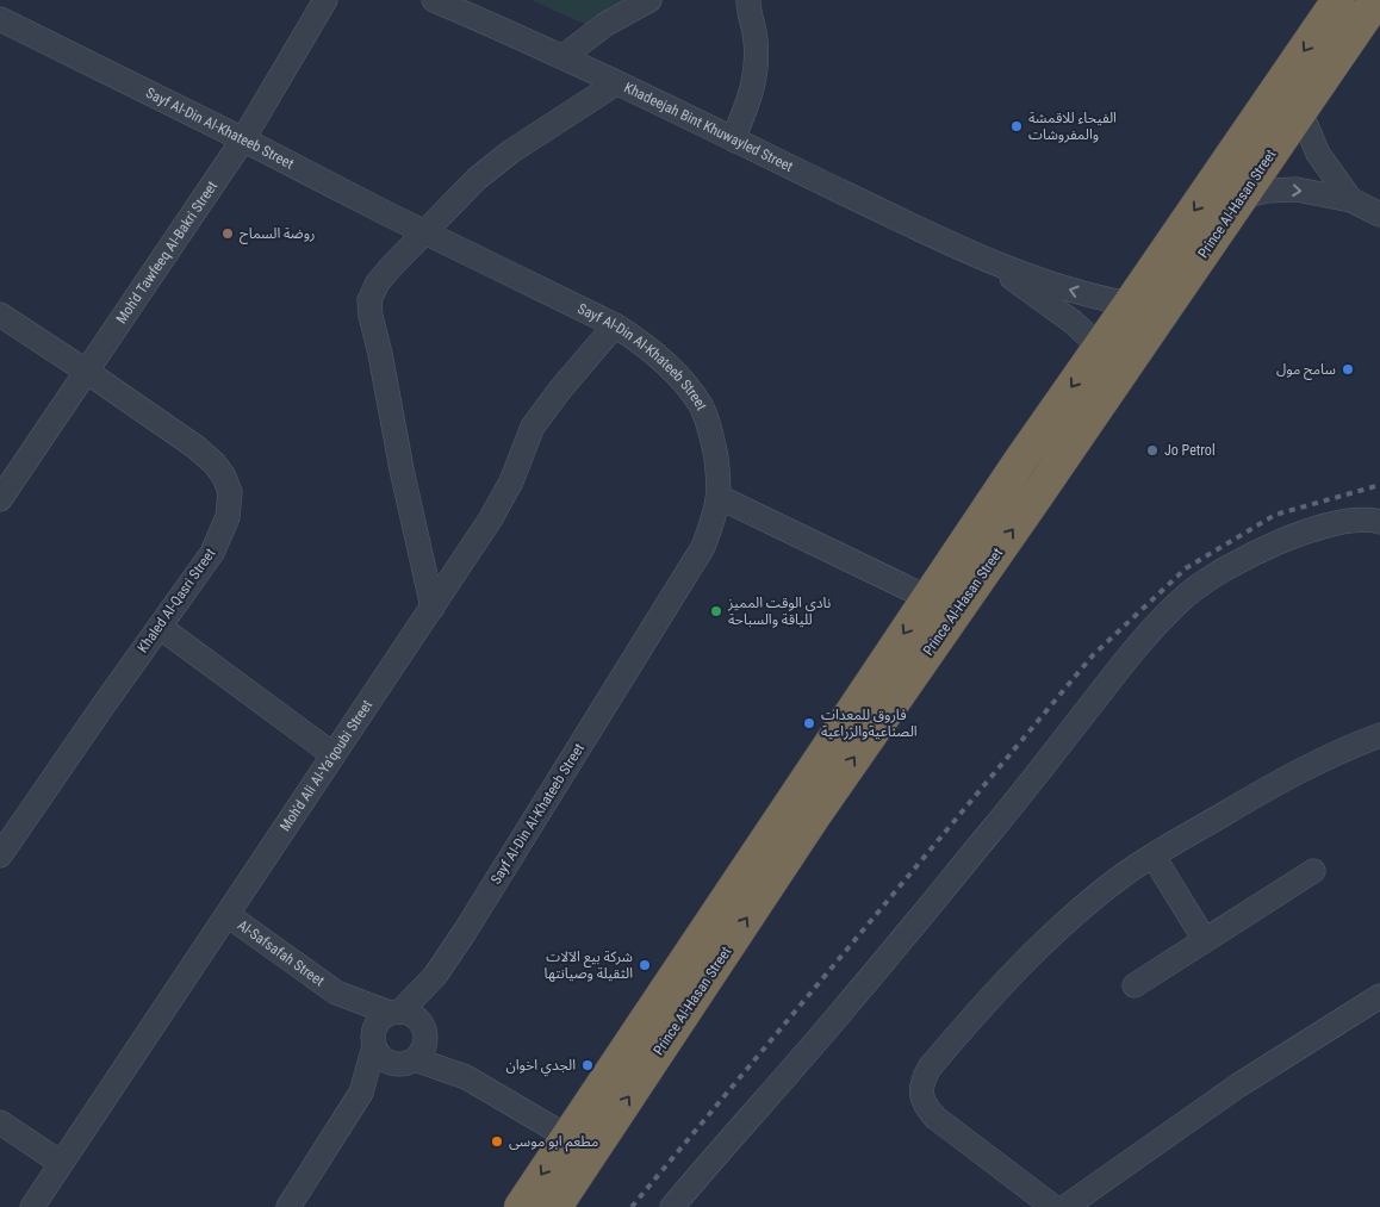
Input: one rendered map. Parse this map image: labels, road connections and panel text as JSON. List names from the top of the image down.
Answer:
{
  "streets": {
    "highway": ["Prince Al-Hasan Street"],
    "street": [
      "Khadeejah Bint Khuwayled Street",
      "Sayf Al-Din Al-Khateeb Street",
      "Moh'd Tawfeeq Al-Bakri Street",
      "Khaled Al-Qasri Street",
      "Moh'd Ali Al-Ya'qoubi Street",
      "Al-Safsafah Street"
    ]
  },
  "crossings": [
    ["Khadeejah Bint Khuwayled Street", "Prince Al-Hasan Street"],
    ["Sayf Al-Din Al-Khateeb Street", "Moh'd Tawfeeq Al-Bakri Street"],
    ["Sayf Al-Din Al-Khateeb Street", "Moh'd Ali Al-Ya'qoubi Street"],
    ["Sayf Al-Din Al-Khateeb Street", "Al-Safsafah Street"],
    ["Moh'd Tawfeeq Al-Bakri Street", "Khaled Al-Qasri Street"],
    ["Moh'd Ali Al-Ya'qoubi Street", "Al-Safsafah Street"]
  ],
  "places": [
    "الفيحاء للاقمشة والمفروشات",
    "روضة السماح",
    "سامح مول",
    "Jo Petrol",
    "نادي الوقت المميز للياقة والسباحة",
    "فاروق للمعدات الصناعيةوالزراعية",
    "شركة بيع الآلات الثقيلة وصيانتها",
    "الجدي اخوان",
    "مطعم ابو موسى"
  ]
}
